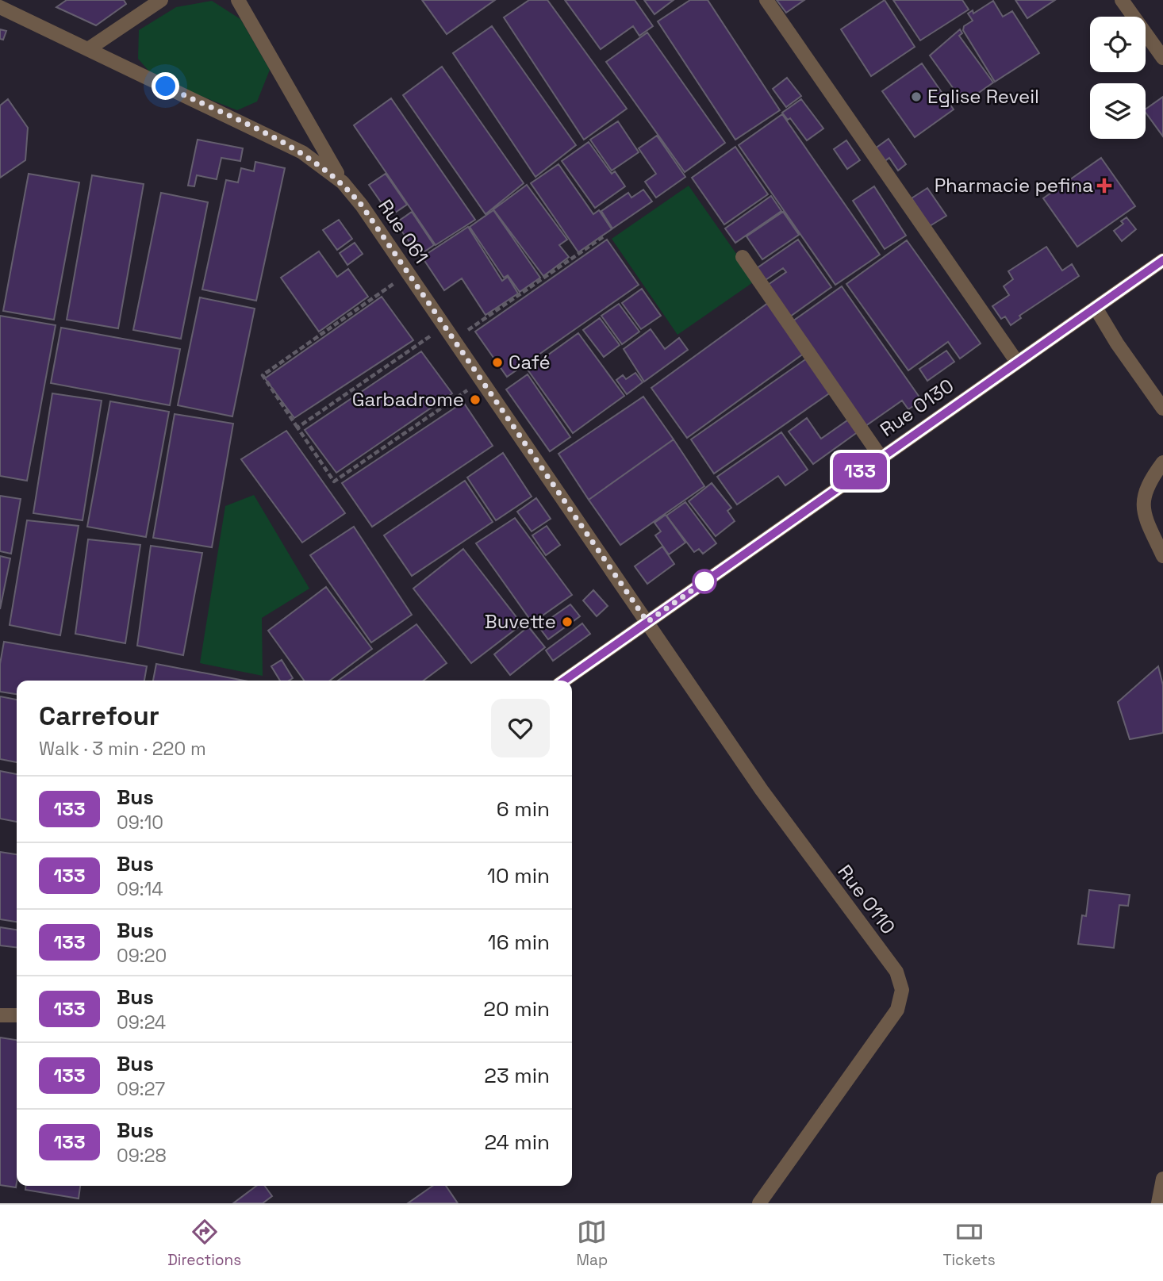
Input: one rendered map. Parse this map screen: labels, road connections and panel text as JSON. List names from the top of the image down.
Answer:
{
  "streets": {
    "street": ["Rue O61", "Rue O130", "Rue O110"]
  },
  "crossings": [
    ["Rue O61", "Rue O130"],
    ["Rue O61", "Rue O110"],
    ["Rue O130", "Rue O110"]
  ],
  "places": {
    "other": [
      "Eglise Reveil",
      "Café",
      "Garbadrome",
      "Buvette"
    ],
    "health": ["Pharmacie pefina"]
  },
  "lines": ["bus line 133"],
  "page": {
    "on_map": "133",
    "heading": ["Carrefour", "Walk · 3 min · 220 m"],
    "list": [
      {
        "mark": "133",
        "name": "Bus",
        "note": "09:10",
        "value": "6 min"
      },
      {
        "mark": "133",
        "name": "Bus",
        "note": "09:14",
        "value": "10 min"
      },
      {
        "mark": "133",
        "name": "Bus",
        "note": "09:20",
        "value": "16 min"
      },
      {
        "mark": "133",
        "name": "Bus",
        "note": "09:24",
        "value": "20 min"
      },
      {
        "mark": "133",
        "name": "Bus",
        "note": "09:27",
        "value": "23 min"
      },
      {
        "mark": "133",
        "name": "Bus",
        "note": "09:28",
        "value": "24 min"
      }
    ],
    "tabs": ["Directions", "Map", "Tickets"]
  }
}
